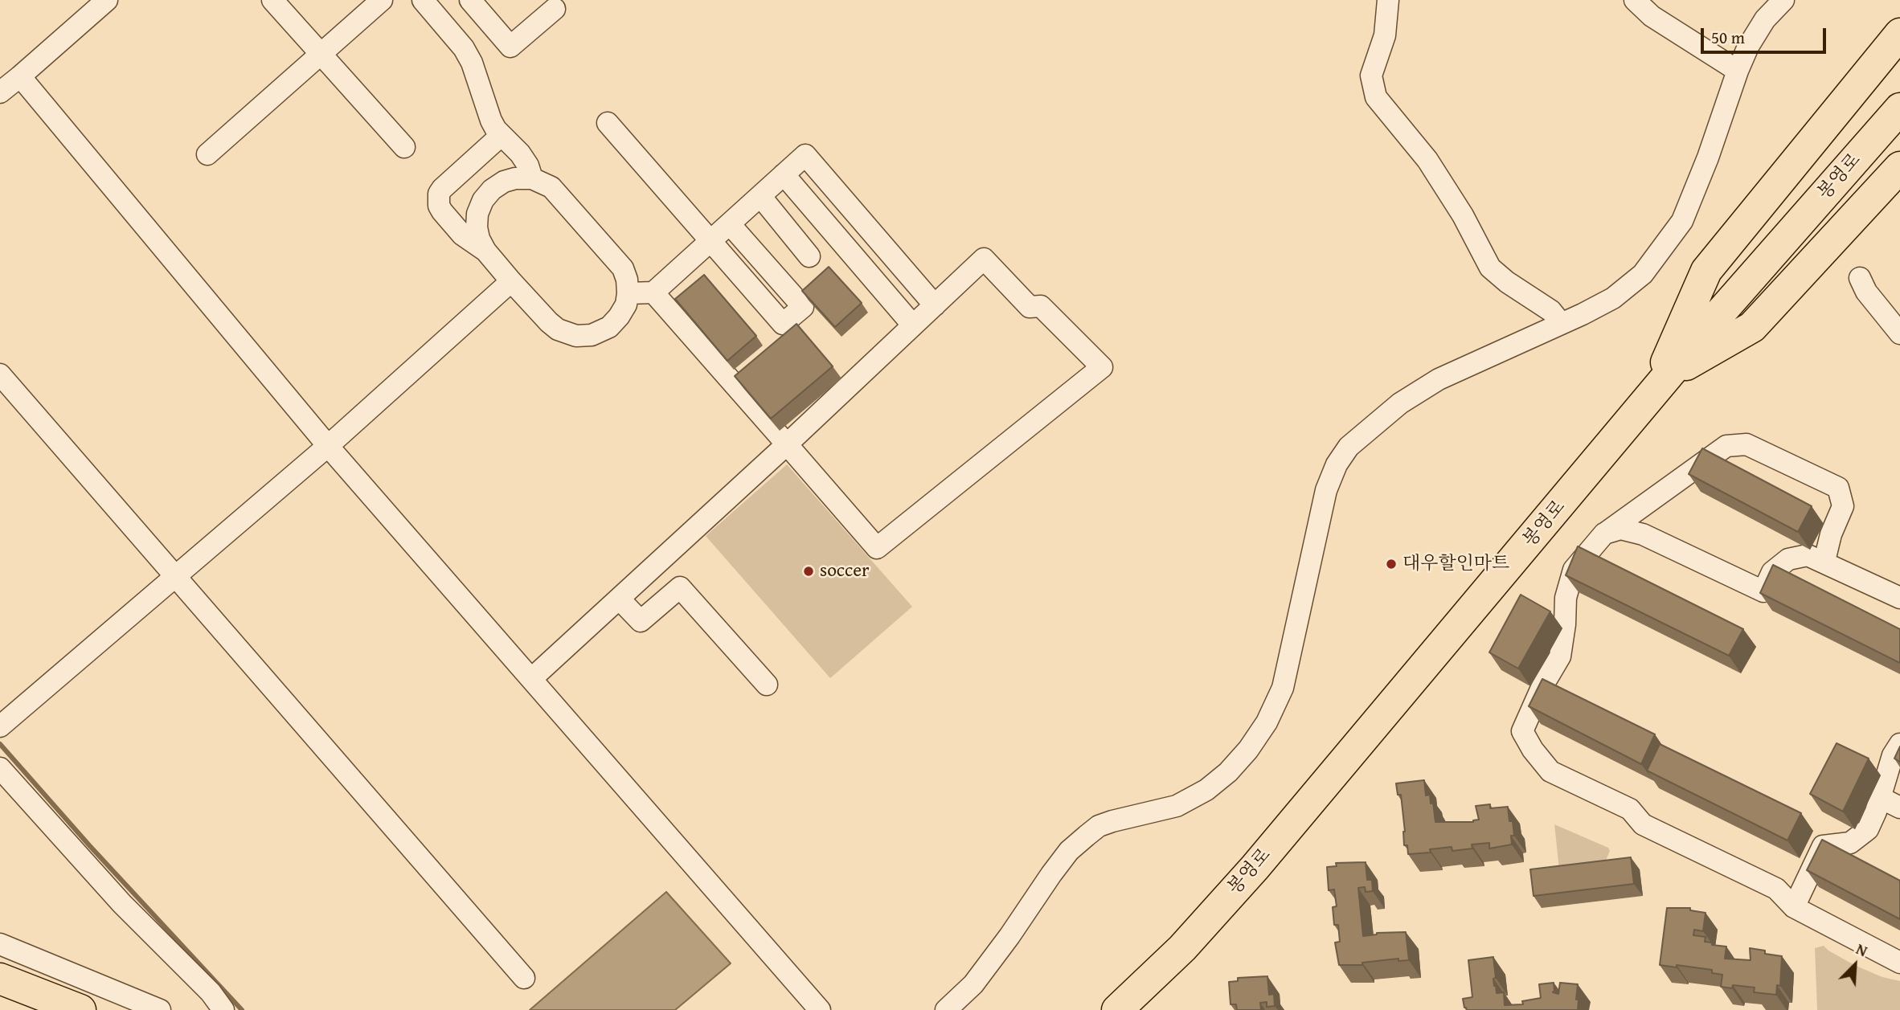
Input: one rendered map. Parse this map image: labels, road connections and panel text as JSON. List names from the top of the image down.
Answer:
{
  "streets": {
    "highway": ["봉영로"]
  },
  "places": ["대우할인마트", "soccer"],
  "scale_bar": "50 m",
  "north": "top right"
}
